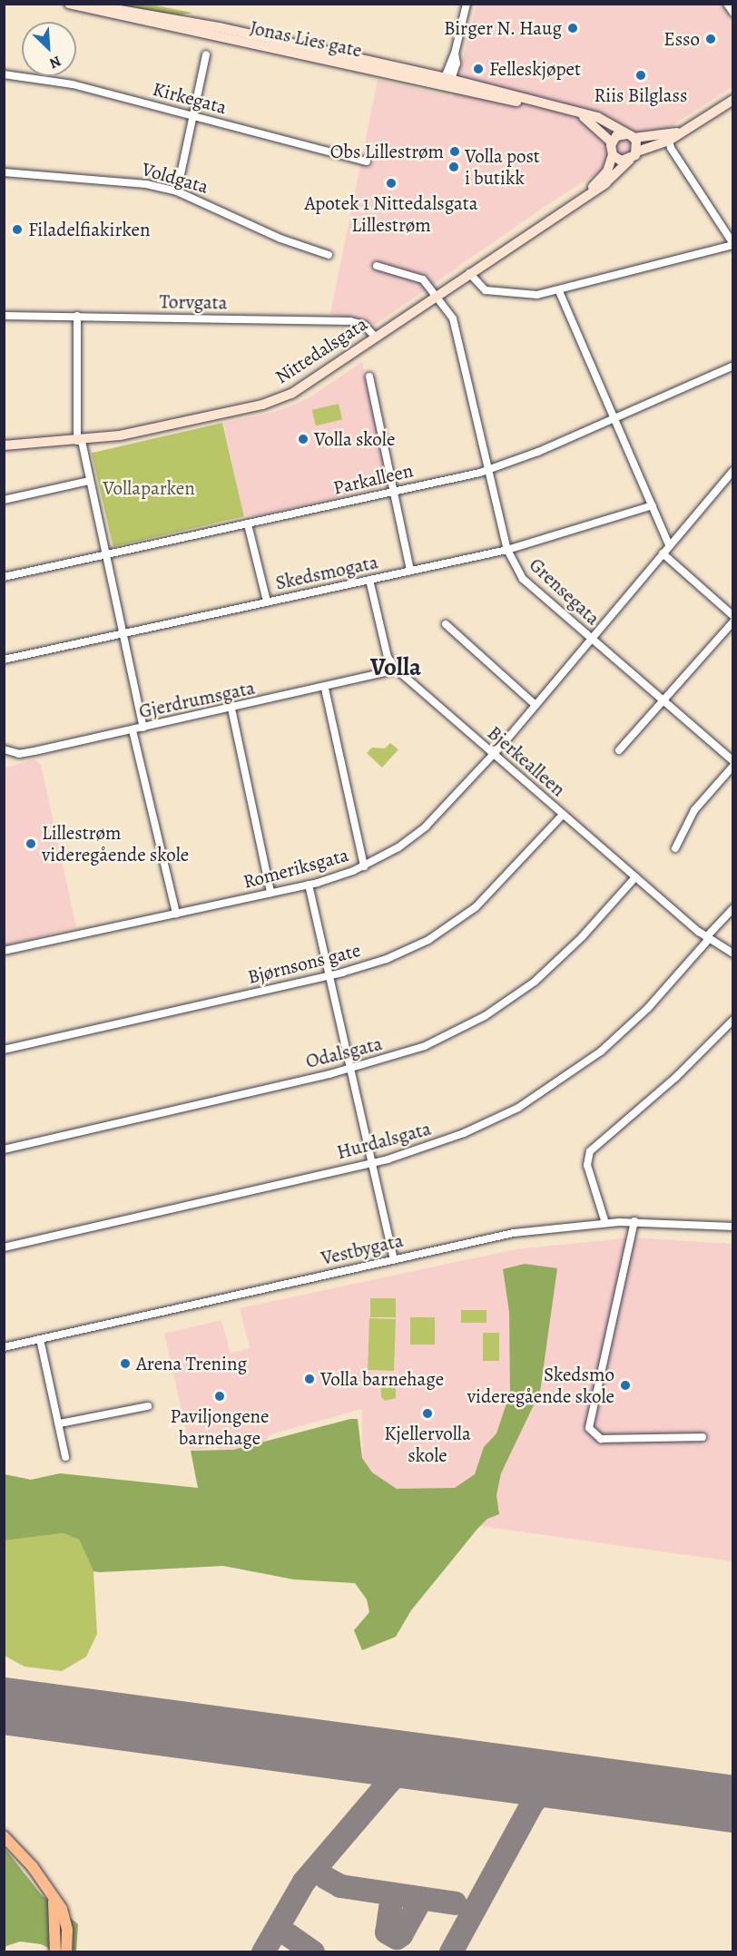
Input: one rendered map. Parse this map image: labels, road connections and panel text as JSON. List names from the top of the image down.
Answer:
{
  "streets": {
    "main road": ["Jonas Lies gate", "Nittedalsgata"],
    "street": [
      "Kirkegata",
      "Voldgata",
      "Torvgata",
      "Parkalleen",
      "Skedsmogata",
      "Grensegata",
      "Gjerdrumsgata",
      "Bjerkealleen",
      "Romeriksgata",
      "Bjørnsons gate",
      "Odalsgata",
      "Hurdalsgata",
      "Vestbygata"
    ]
  },
  "crossings": [
    ["Jonas Lies gate", "Nittedalsgata"],
    ["Torvgata", "Nittedalsgata"],
    ["Nittedalsgata", "Grensegata"],
    ["Parkalleen", "Grensegata"],
    ["Skedsmogata", "Grensegata"],
    ["Skedsmogata", "Bjerkealleen"],
    ["Grensegata", "Romeriksgata"],
    ["Gjerdrumsgata", "Bjerkealleen"],
    ["Bjerkealleen", "Romeriksgata"],
    ["Bjerkealleen", "Bjørnsons gate"],
    ["Bjerkealleen", "Odalsgata"],
    ["Bjerkealleen", "Hurdalsgata"]
  ],
  "districts": ["Volla"],
  "parks": ["Vollaparken"],
  "places": [
    "Birger N. Haug",
    "Esso",
    "Felleskjøpet",
    "Riis Bilglass",
    "Obs Lillestrøm",
    "Volla post i butikk",
    "Apotek 1 Nittedalsgata Lillestrøm",
    "Filadelfiakirken",
    "Volla skole",
    "Lillestrøm videregående skole",
    "Arena Trening",
    "Volla barnehage",
    "Skedsmo videregående skole",
    "Paviljongene barnehage",
    "Kjellervolla skole"
  ],
  "north": "bottom right"
}
